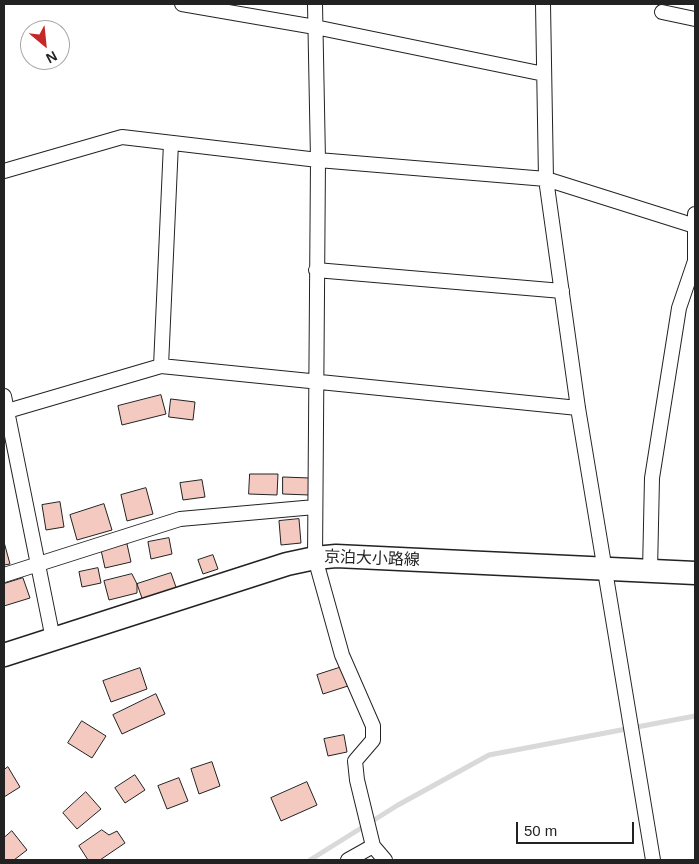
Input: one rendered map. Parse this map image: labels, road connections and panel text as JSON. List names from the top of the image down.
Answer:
{
  "streets": {
    "main road": ["京泊大小路線"]
  },
  "scale_bar": "50 m",
  "north": "bottom right"
}
